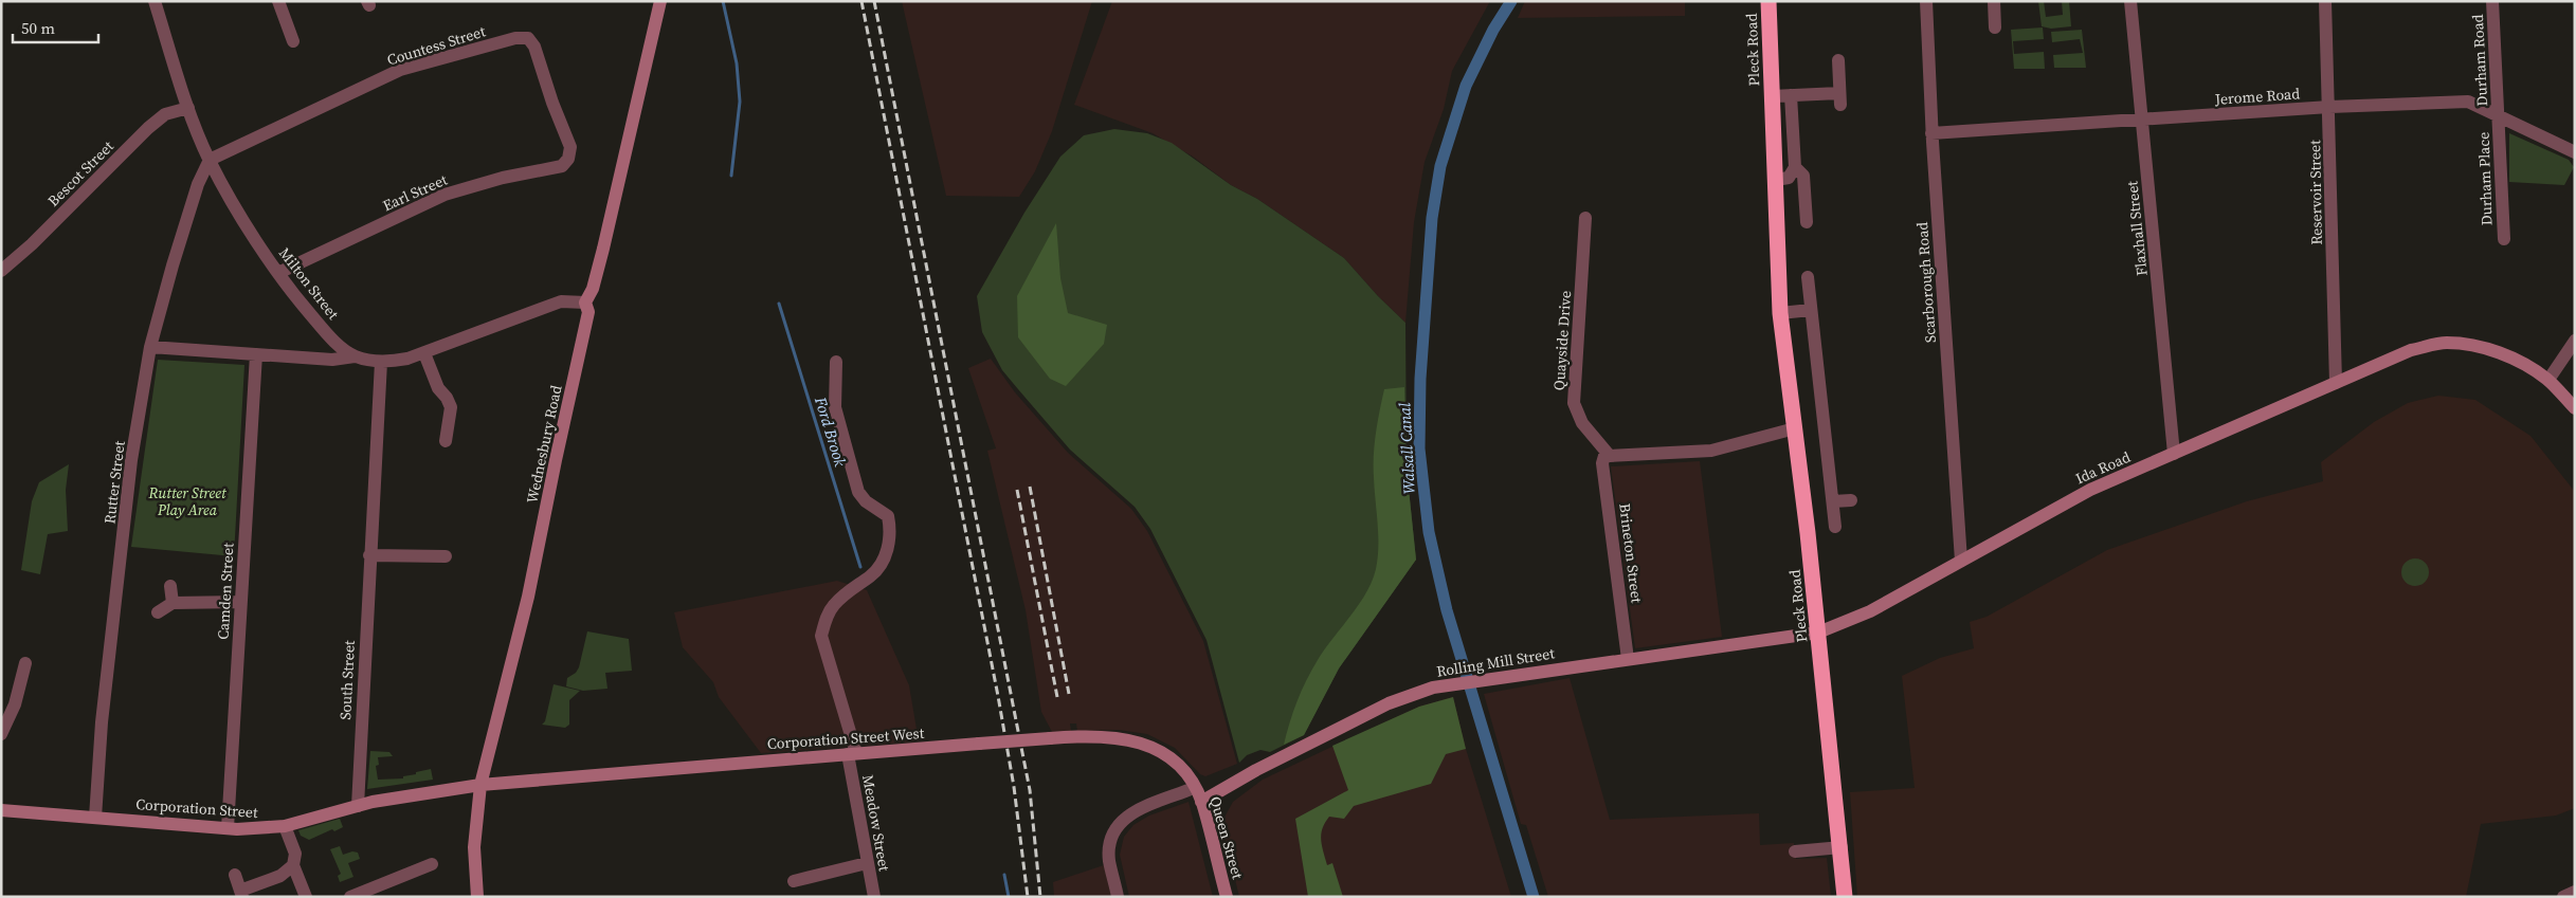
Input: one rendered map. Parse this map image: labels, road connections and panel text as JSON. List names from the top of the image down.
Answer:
{
  "streets": {
    "highway": ["Pleck Road"],
    "street": [
      "Countess Street",
      "Durham Road",
      "Jerome Road",
      "Bescot Street",
      "Durham Place",
      "Earl Street",
      "Reservoir Street",
      "Flaxhall Street",
      "Scarborough Road",
      "Milton Street",
      "Quayside Drive",
      "Wednesbury Road",
      "Ida Road",
      "Rutter Street",
      "Brineton Street",
      "Camden Street",
      "Rolling Mill Street",
      "South Street",
      "Corporation Street West",
      "Corporation Street",
      "Meadow Street",
      "Queen Street"
    ]
  },
  "crossings": [
    ["Countess Street", "Earl Street"],
    ["Countess Street", "Milton Street"],
    ["Countess Street", "Rutter Street"],
    ["Pleck Road", "Ida Road"],
    ["Pleck Road", "Rolling Mill Street"],
    ["Durham Road", "Jerome Road"],
    ["Durham Road", "Durham Place"],
    ["Jerome Road", "Durham Place"],
    ["Jerome Road", "Reservoir Street"],
    ["Jerome Road", "Flaxhall Street"],
    ["Jerome Road", "Scarborough Road"],
    ["Bescot Street", "Milton Street"],
    ["Earl Street", "Milton Street"],
    ["Reservoir Street", "Ida Road"],
    ["Flaxhall Street", "Ida Road"],
    ["Scarborough Road", "Ida Road"],
    ["Milton Street", "Wednesbury Road"],
    ["Milton Street", "Rutter Street"],
    ["Milton Street", "South Street"],
    ["Quayside Drive", "Brineton Street"],
    ["Wednesbury Road", "Corporation Street West"],
    ["Wednesbury Road", "Corporation Street"],
    ["Ida Road", "Rolling Mill Street"],
    ["Rutter Street", "Corporation Street"],
    ["Brineton Street", "Rolling Mill Street"],
    ["Camden Street", "Corporation Street"],
    ["Rolling Mill Street", "Queen Street"],
    ["South Street", "Corporation Street"],
    ["Corporation Street West", "Corporation Street"],
    ["Corporation Street West", "Meadow Street"],
    ["Corporation Street West", "Queen Street"]
  ],
  "water": ["Ford Brook", "Walsall Canal"],
  "parks": ["Rutter Street Play Area"],
  "scale_bar": "50 m"
}
